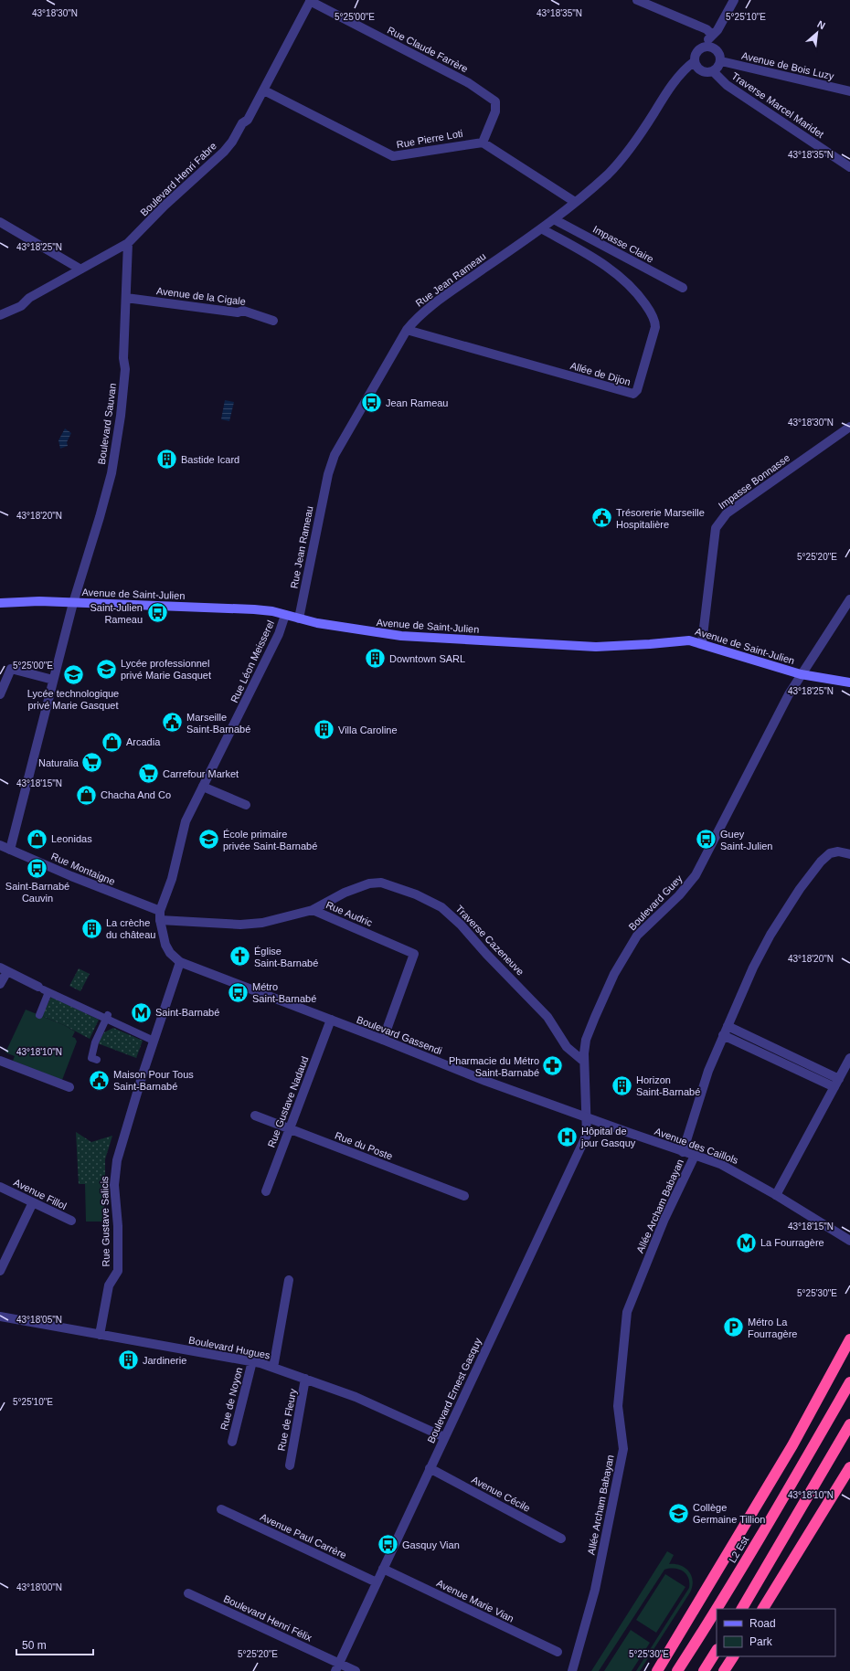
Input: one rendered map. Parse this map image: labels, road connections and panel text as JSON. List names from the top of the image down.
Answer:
{
  "streets": {
    "highway": ["L2 Est"],
    "main road": ["Avenue de Saint-Julien"],
    "street": [
      "Rue Claude Farrère",
      "Avenue de Bois Luzy",
      "Traverse Marcel Maridet",
      "Rue Pierre Loti",
      "Boulevard Henri Fabre",
      "Impasse Claire",
      "Rue Jean Rameau",
      "Avenue de la Cigale",
      "Allée de Dijon",
      "Boulevard Sauvan",
      "Impasse Bonnasse",
      "Rue Léon Meisserel",
      "Rue Montaigne",
      "Boulevard Guey",
      "Rue Audric",
      "Traverse Cazeneuve",
      "Boulevard Gassendi",
      "Rue Gustave Nadaud",
      "Rue du Poste",
      "Avenue des Caillols",
      "Avenue Fillol",
      "Allée Archam Babayan",
      "Rue Gustave Salicis",
      "Boulevard Hugues",
      "Boulevard Ernest Gasquy",
      "Rue de Noyon",
      "Rue de Fleury",
      "Avenue Cécile",
      "Avenue Paul Carrère",
      "Avenue Marie Vian",
      "Boulevard Henri Félix"
    ]
  },
  "crossings": [
    ["Rue Claude Farrère", "Rue Pierre Loti"],
    ["Rue Claude Farrère", "Boulevard Henri Fabre"],
    ["Avenue de Bois Luzy", "Traverse Marcel Maridet"],
    ["Avenue de Bois Luzy", "Rue Jean Rameau"],
    ["Traverse Marcel Maridet", "Rue Jean Rameau"],
    ["Rue Pierre Loti", "Boulevard Henri Fabre"],
    ["Boulevard Henri Fabre", "Boulevard Sauvan"],
    ["Impasse Claire", "Rue Jean Rameau"],
    ["Rue Jean Rameau", "Allée de Dijon"],
    ["Rue Jean Rameau", "Avenue de Saint-Julien"],
    ["Avenue de la Cigale", "Boulevard Sauvan"],
    ["Boulevard Sauvan", "Avenue de Saint-Julien"],
    ["Boulevard Sauvan", "Rue Montaigne"],
    ["Impasse Bonnasse", "Avenue de Saint-Julien"],
    ["Avenue de Saint-Julien", "Rue Léon Meisserel"],
    ["Avenue de Saint-Julien", "Boulevard Guey"],
    ["Rue Léon Meisserel", "Rue Montaigne"],
    ["Boulevard Guey", "Traverse Cazeneuve"],
    ["Boulevard Guey", "Boulevard Gassendi"],
    ["Boulevard Guey", "Avenue des Caillols"],
    ["Boulevard Guey", "Boulevard Ernest Gasquy"],
    ["Rue Audric", "Traverse Cazeneuve"],
    ["Rue Audric", "Boulevard Gassendi"],
    ["Boulevard Gassendi", "Rue Gustave Nadaud"],
    ["Boulevard Gassendi", "Avenue des Caillols"],
    ["Boulevard Gassendi", "Rue Gustave Salicis"],
    ["Boulevard Gassendi", "Boulevard Ernest Gasquy"],
    ["Rue Gustave Nadaud", "Rue du Poste"],
    ["Avenue des Caillols", "Allée Archam Babayan"],
    ["Avenue des Caillols", "Boulevard Ernest Gasquy"],
    ["Rue Gustave Salicis", "Boulevard Hugues"],
    ["Boulevard Hugues", "Boulevard Ernest Gasquy"],
    ["Boulevard Hugues", "Rue de Noyon"],
    ["Boulevard Hugues", "Rue de Fleury"],
    ["Boulevard Ernest Gasquy", "Avenue Cécile"],
    ["Boulevard Ernest Gasquy", "Avenue Paul Carrère"],
    ["Boulevard Ernest Gasquy", "Avenue Marie Vian"],
    ["Boulevard Ernest Gasquy", "Boulevard Henri Félix"]
  ],
  "places": {
    "bus stop": [
      "Jean Rameau",
      "Saint-Julien Rameau",
      "Guey Saint-Julien",
      "Saint-Barnabé Cauvin",
      "Métro Saint-Barnabé",
      "Gasquy Vian"
    ],
    "building": [
      "Bastide Icard",
      "Downtown SARL",
      "Villa Caroline",
      "La crèche du château",
      "Horizon Saint-Barnabé",
      "Jardinerie"
    ],
    "public building": ["Trésorerie Marseille Hospitalière", "Marseille Saint-Barnabé", "Maison Pour Tous Saint-Barnabé"],
    "school or university": [
      "Lycée professionnel privé Marie Gasquet",
      "Lycée technologique privé Marie Gasquet",
      "École primaire privée Saint-Barnabé",
      "Collège Germaine Tillion"
    ],
    "shop": ["Arcadia", "Chacha And Co", "Leonidas"],
    "supermarket": ["Naturalia", "Carrefour Market"],
    "church": ["Église Saint-Barnabé"],
    "metro station": ["Saint-Barnabé", "La Fourragère"],
    "pharmacy": ["Pharmacie du Métro Saint-Barnabé"],
    "hospital": ["Hôpital de jour Gasquy"],
    "parking": ["Métro La Fourragère"]
  },
  "legend": ["Road", "Park"],
  "scale_bar": "50 m",
  "north": "top right",
  "coordinates": [
    "43°18'30\"N",
    "43°18'35\"N",
    "5°25'00\"E",
    "5°25'10\"E",
    "43°18'25\"N",
    "43°18'20\"N",
    "5°25'20\"E",
    "43°18'15\"N",
    "43°18'10\"N",
    "5°25'30\"E",
    "43°18'05\"N",
    "43°18'00\"N"
  ]
}
